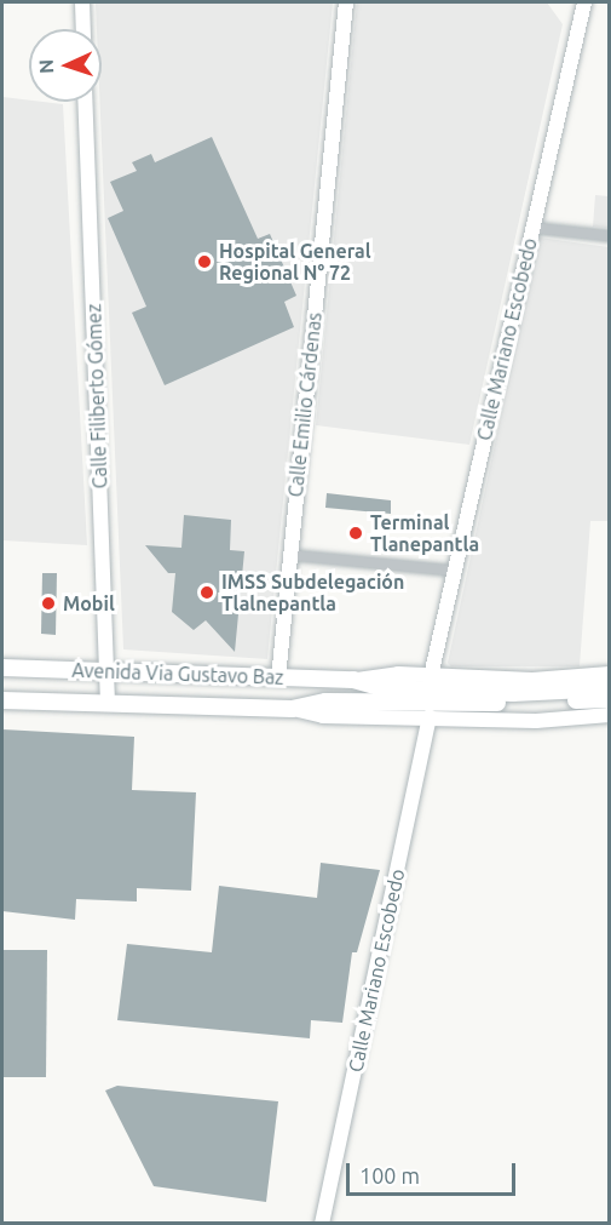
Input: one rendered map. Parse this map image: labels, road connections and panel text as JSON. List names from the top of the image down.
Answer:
{
  "streets": {
    "main road": ["Avenida Via Gustavo Baz"],
    "street": ["Calle Mariano Escobedo", "Calle Filiberto Gómez", "Calle Emilio Cárdenas"]
  },
  "crossings": [
    ["Calle Mariano Escobedo", "Avenida Via Gustavo Baz"],
    ["Calle Filiberto Gómez", "Avenida Via Gustavo Baz"],
    ["Calle Emilio Cárdenas", "Avenida Via Gustavo Baz"]
  ],
  "places": [
    "Hospital General Regional N° 72",
    "Terminal Tlanepantla",
    "IMSS Subdelegación Tlalnepantla",
    "Mobil"
  ],
  "scale_bar": "100 m",
  "north": "left"
}
